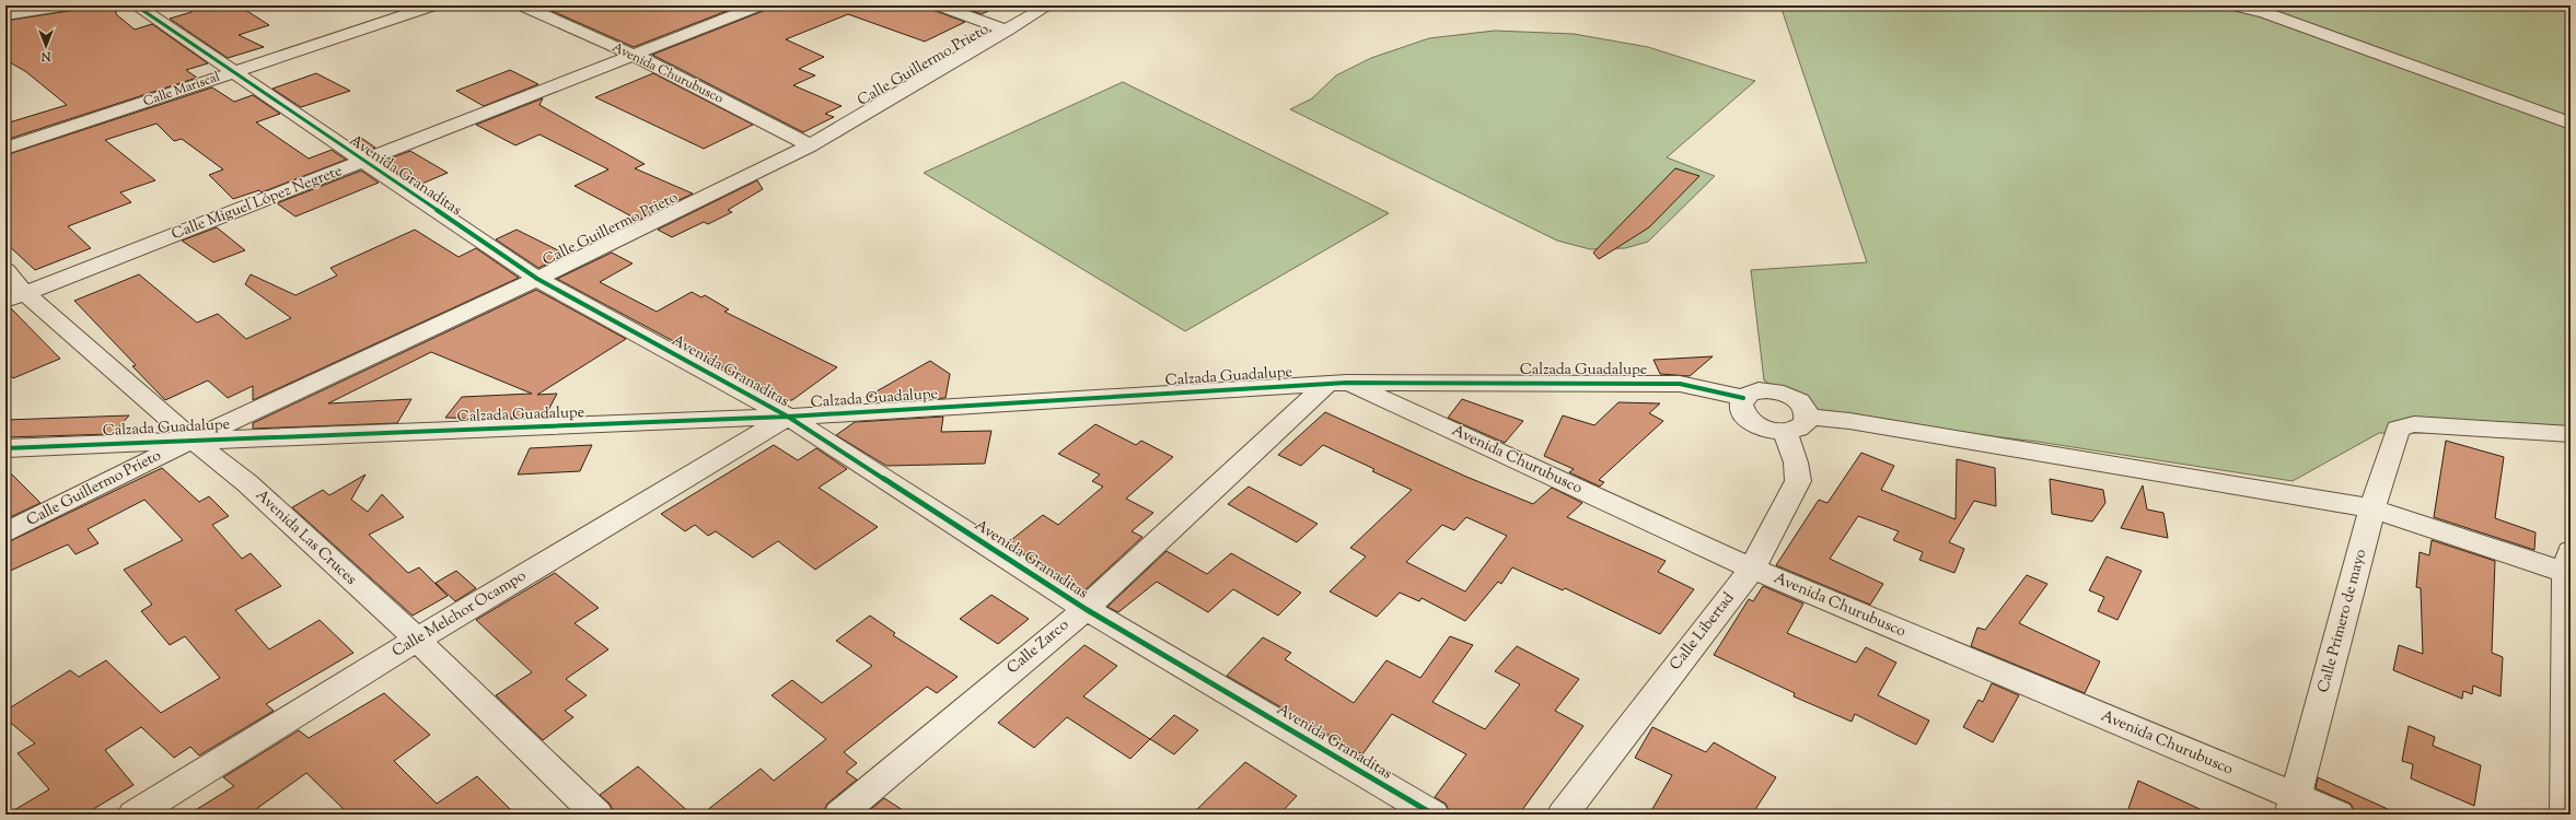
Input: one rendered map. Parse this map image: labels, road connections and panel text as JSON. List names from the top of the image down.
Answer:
{
  "streets": {
    "street": [
      "Calle Guillermo Prieto",
      "Avenida Churubusco",
      "Calle Mariscal",
      "Avenida Granaditas",
      "Calle Miguel López Negrete",
      "Calzada Guadalupe",
      "Avenida Las Cruces",
      "Calle Melchor Ocampo",
      "Calle Primero de mayo",
      "Calle Libertad",
      "Calle Zarco"
    ]
  },
  "crossings": [
    ["Calle Guillermo Prieto", "Avenida Churubusco"],
    ["Calle Guillermo Prieto", "Avenida Granaditas"],
    ["Calle Guillermo Prieto", "Calzada Guadalupe"],
    ["Calle Guillermo Prieto", "Avenida Las Cruces"],
    ["Avenida Churubusco", "Calle Miguel López Negrete"],
    ["Avenida Churubusco", "Calzada Guadalupe"],
    ["Avenida Churubusco", "Calle Primero de mayo"],
    ["Avenida Churubusco", "Calle Libertad"],
    ["Avenida Churubusco", "Calle Zarco"],
    ["Calle Mariscal", "Avenida Granaditas"],
    ["Avenida Granaditas", "Calle Miguel López Negrete"],
    ["Avenida Granaditas", "Calzada Guadalupe"],
    ["Avenida Granaditas", "Calle Melchor Ocampo"],
    ["Avenida Granaditas", "Calle Zarco"],
    ["Calle Miguel López Negrete", "Avenida Las Cruces"],
    ["Calzada Guadalupe", "Avenida Las Cruces"],
    ["Calzada Guadalupe", "Calle Melchor Ocampo"],
    ["Calzada Guadalupe", "Calle Libertad"],
    ["Calzada Guadalupe", "Calle Zarco"],
    ["Avenida Las Cruces", "Calle Melchor Ocampo"]
  ],
  "north": "bottom"
}
